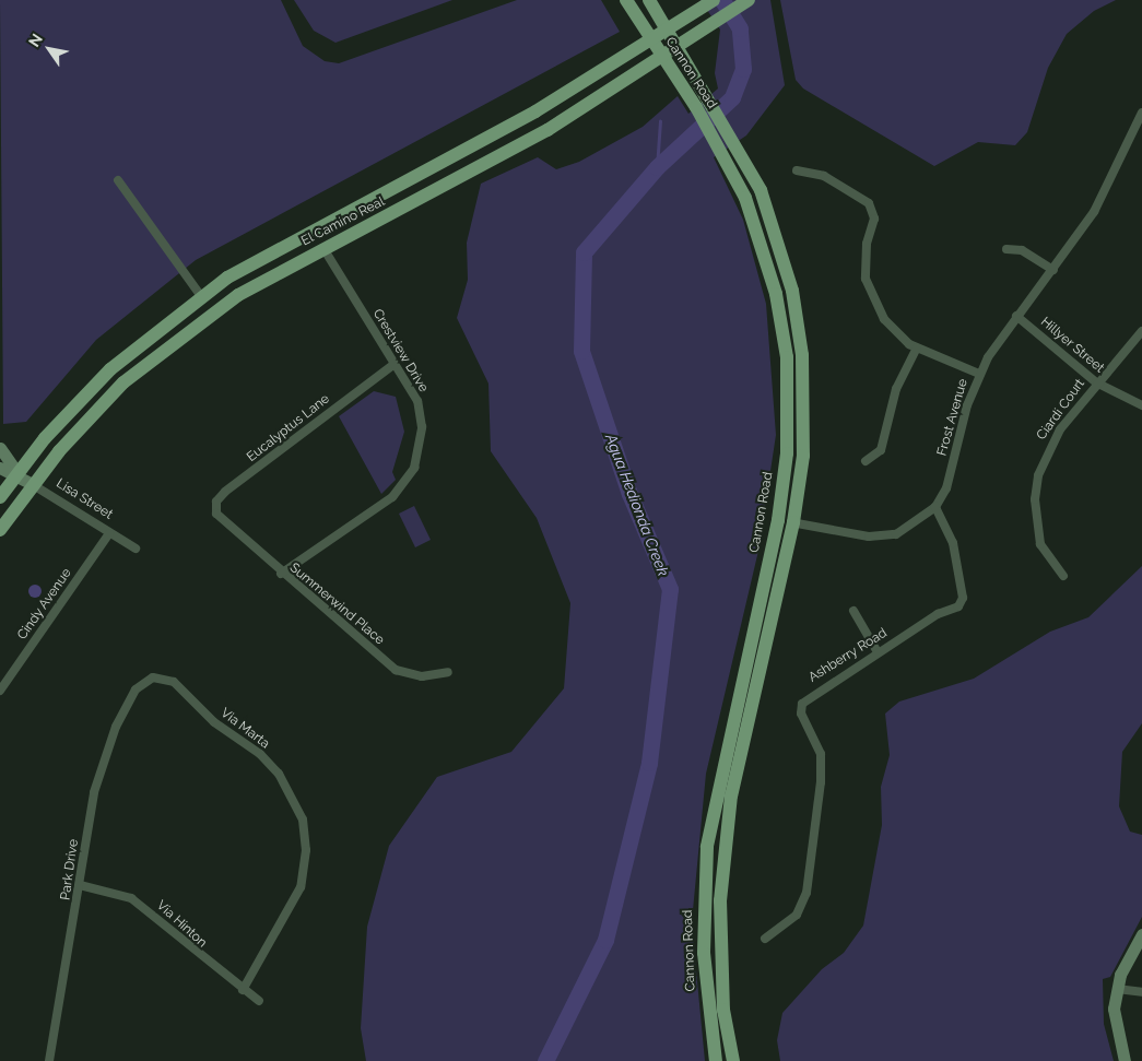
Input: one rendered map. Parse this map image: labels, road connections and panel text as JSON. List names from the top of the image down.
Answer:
{
  "streets": {
    "main road": ["Cannon Road", "El Camino Real"],
    "street": [
      "Hillyer Street",
      "Crestview Drive",
      "Ciardi Court",
      "Frost Avenue",
      "Eucalyptus Lane",
      "Lisa Street",
      "Cindy Avenue",
      "Summerwind Place",
      "Ashberry Road",
      "Via Marta",
      "Park Drive",
      "Via Hinton"
    ]
  },
  "crossings": [
    ["Cannon Road", "El Camino Real"],
    ["Cannon Road", "Frost Avenue"],
    ["El Camino Real", "Crestview Drive"],
    ["El Camino Real", "Lisa Street"],
    ["Hillyer Street", "Ciardi Court"],
    ["Hillyer Street", "Frost Avenue"],
    ["Crestview Drive", "Eucalyptus Lane"],
    ["Crestview Drive", "Summerwind Place"],
    ["Frost Avenue", "Ashberry Road"],
    ["Eucalyptus Lane", "Summerwind Place"],
    ["Lisa Street", "Cindy Avenue"],
    ["Via Marta", "Park Drive"],
    ["Via Marta", "Via Hinton"],
    ["Park Drive", "Via Hinton"]
  ],
  "water": ["Agua Hedionda Creek"],
  "north": "top left"
}
